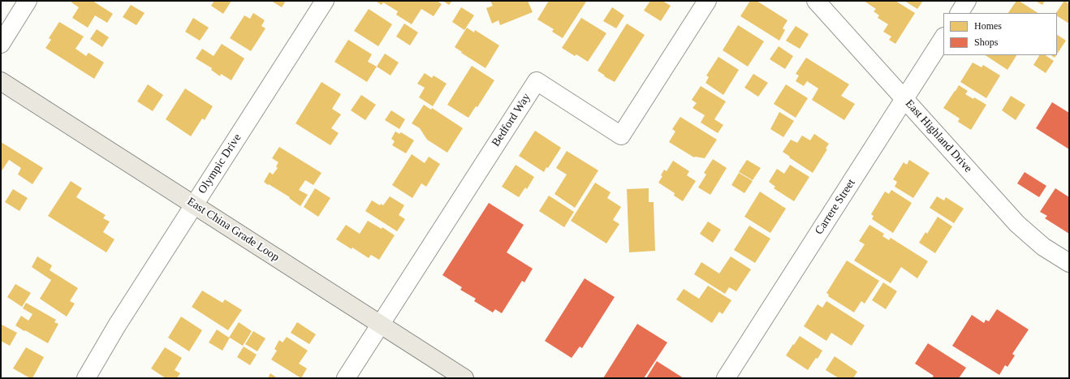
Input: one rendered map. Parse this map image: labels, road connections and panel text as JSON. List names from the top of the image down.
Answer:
{
  "streets": {
    "main road": ["East China Grade Loop"],
    "street": [
      "Bedford Way",
      "East Highland Drive",
      "Olympic Drive",
      "Carrere Street"
    ]
  },
  "crossings": [
    ["Bedford Way", "East China Grade Loop"],
    ["East Highland Drive", "Carrere Street"],
    ["Olympic Drive", "East China Grade Loop"]
  ],
  "legend": ["Homes", "Shops"]
}
